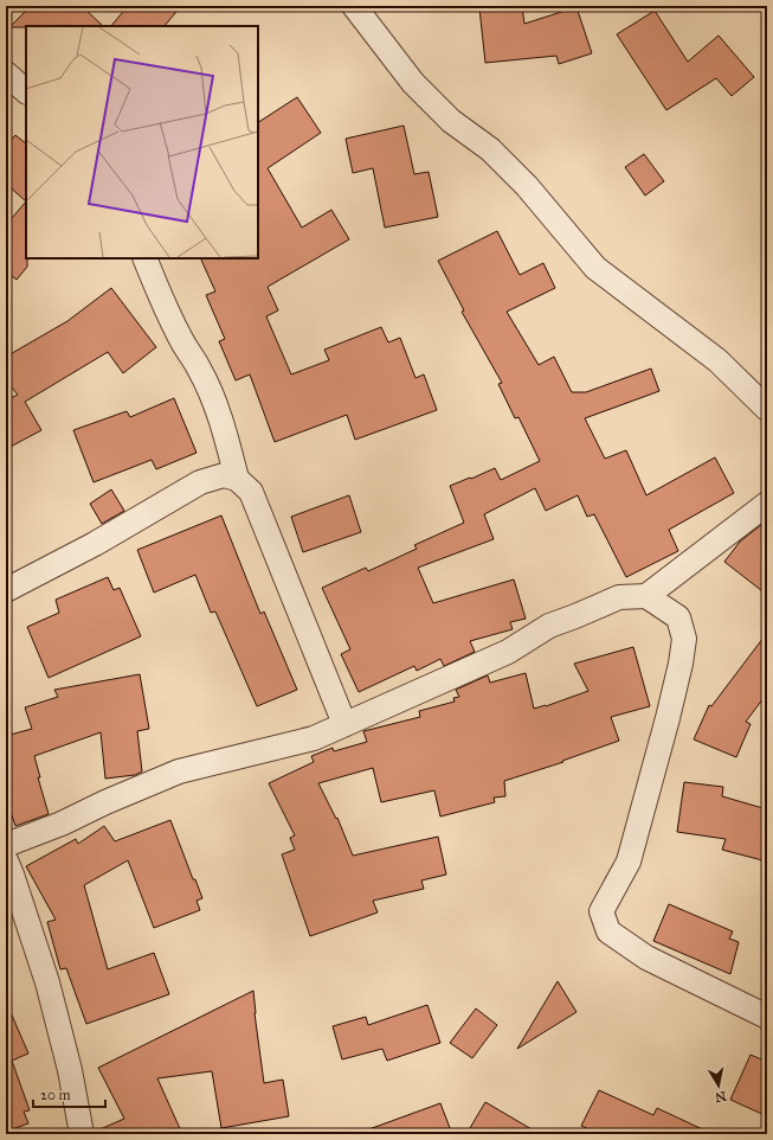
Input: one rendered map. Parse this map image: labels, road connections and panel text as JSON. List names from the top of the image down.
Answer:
{
  "scale_bar": "20 m",
  "north": "bottom"
}
